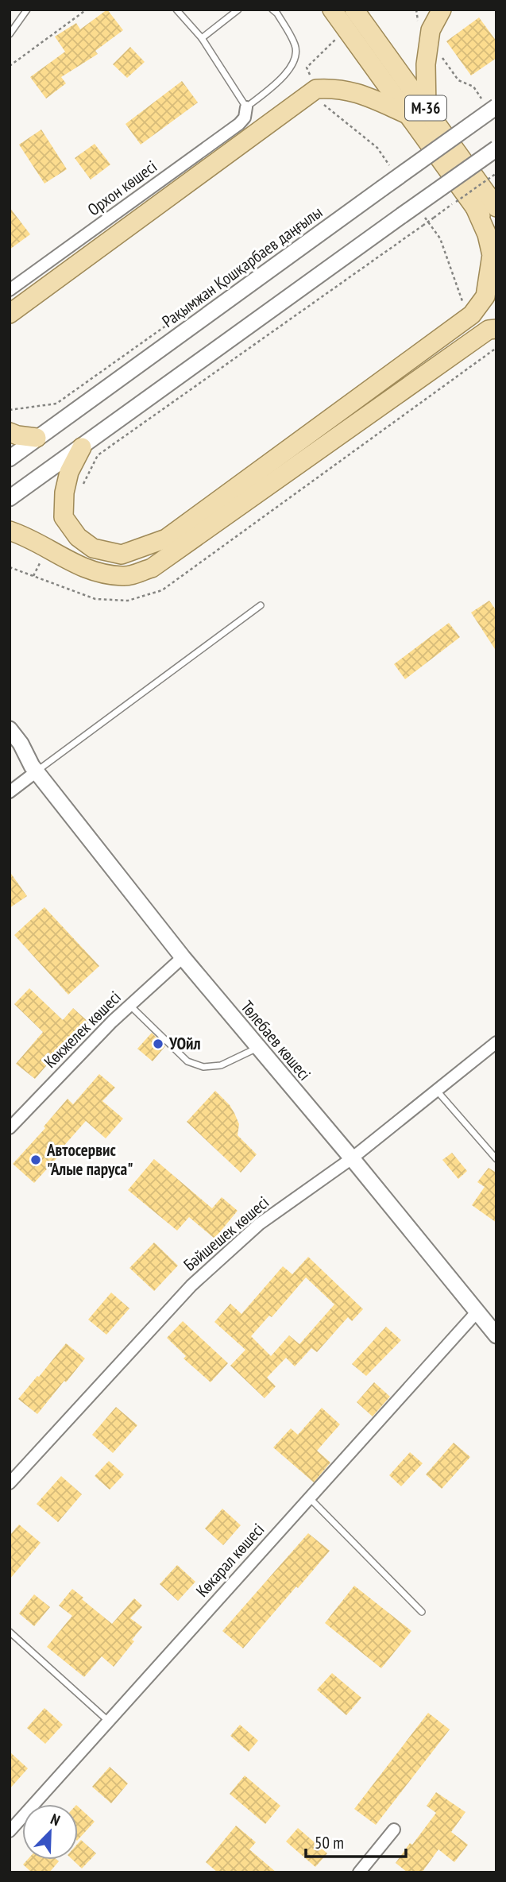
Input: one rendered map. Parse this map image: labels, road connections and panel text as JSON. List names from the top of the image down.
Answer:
{
  "streets": {
    "main road": ["M-36", "Рақымжан Қошқарбаев даңғылы", "Төлебаев көшесі"],
    "street": [
      "Орхон көшесі",
      "Көкжелек көшесі",
      "Бәйшешек көшесі",
      "Көкарал көшесі"
    ]
  },
  "crossings": [
    ["Көкжелек көшесі", "Төлебаев көшесі"],
    ["Төлебаев көшесі", "Бәйшешек көшесі"],
    ["Төлебаев көшесі", "Көкарал көшесі"]
  ],
  "places": ["УОйл", "Автосервис \"Алые паруса\""],
  "scale_bar": "50 m",
  "north": "top right"
}
